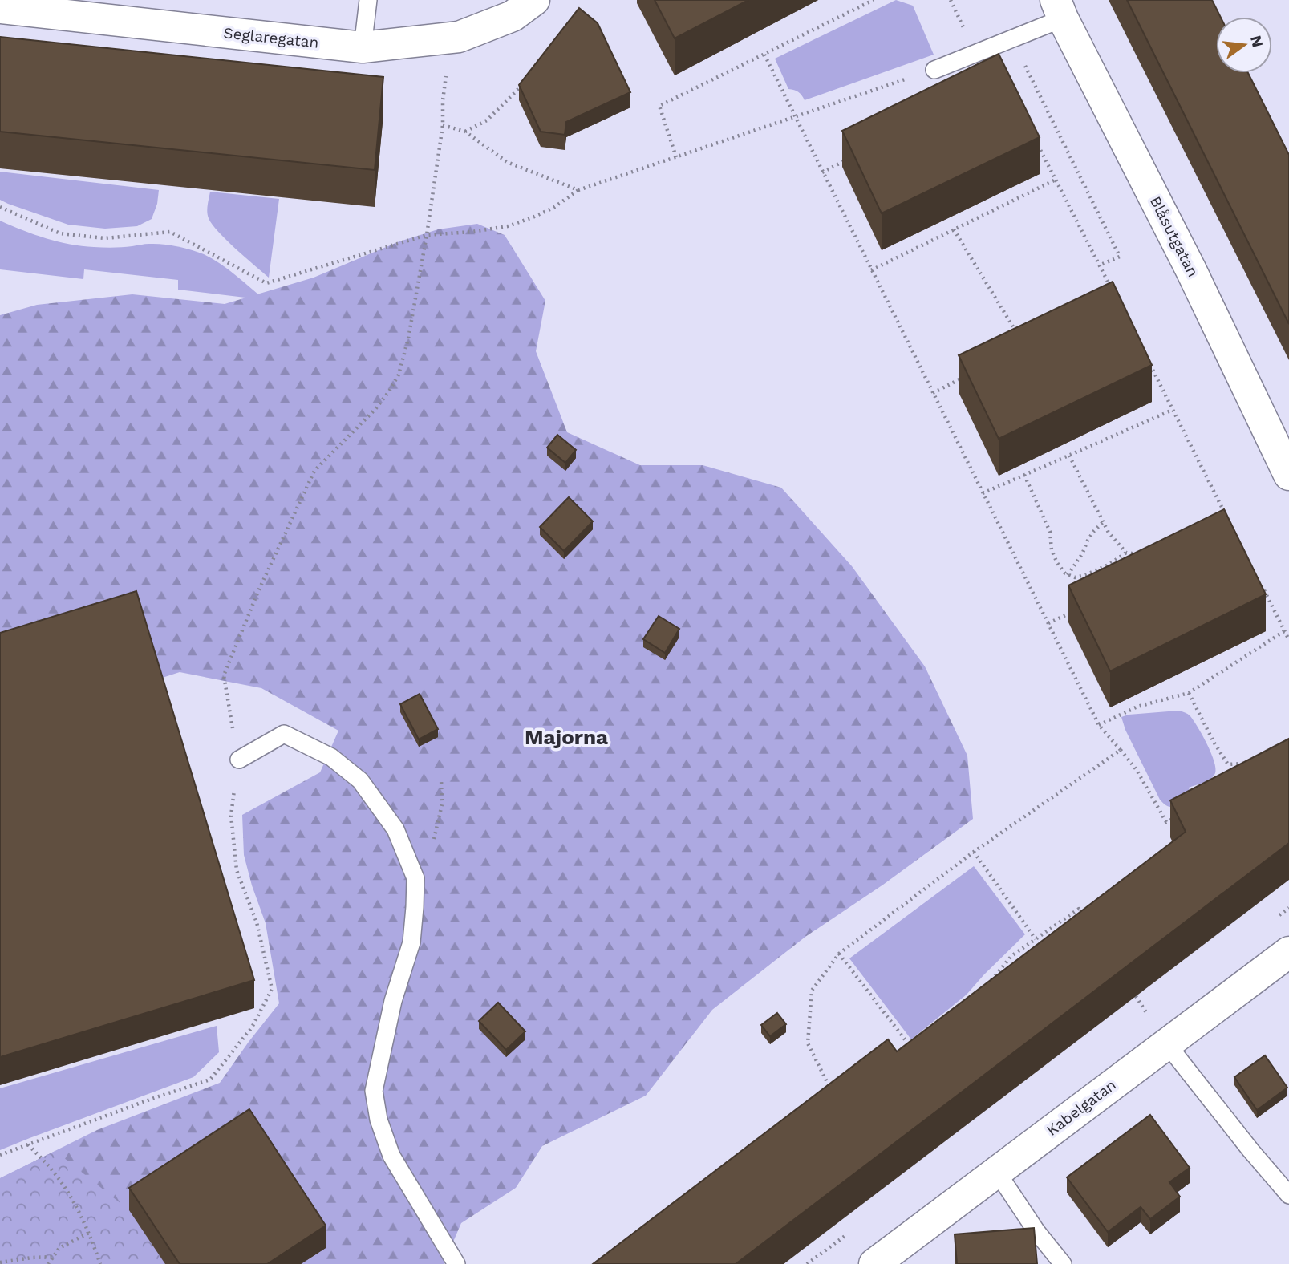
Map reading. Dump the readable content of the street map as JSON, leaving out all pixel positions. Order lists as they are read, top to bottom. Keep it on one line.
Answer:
{"streets":{"street":["Seglaregatan","Blåsutgatan","Kabelgatan"]},"districts":["Majorna"],"north":"right"}
